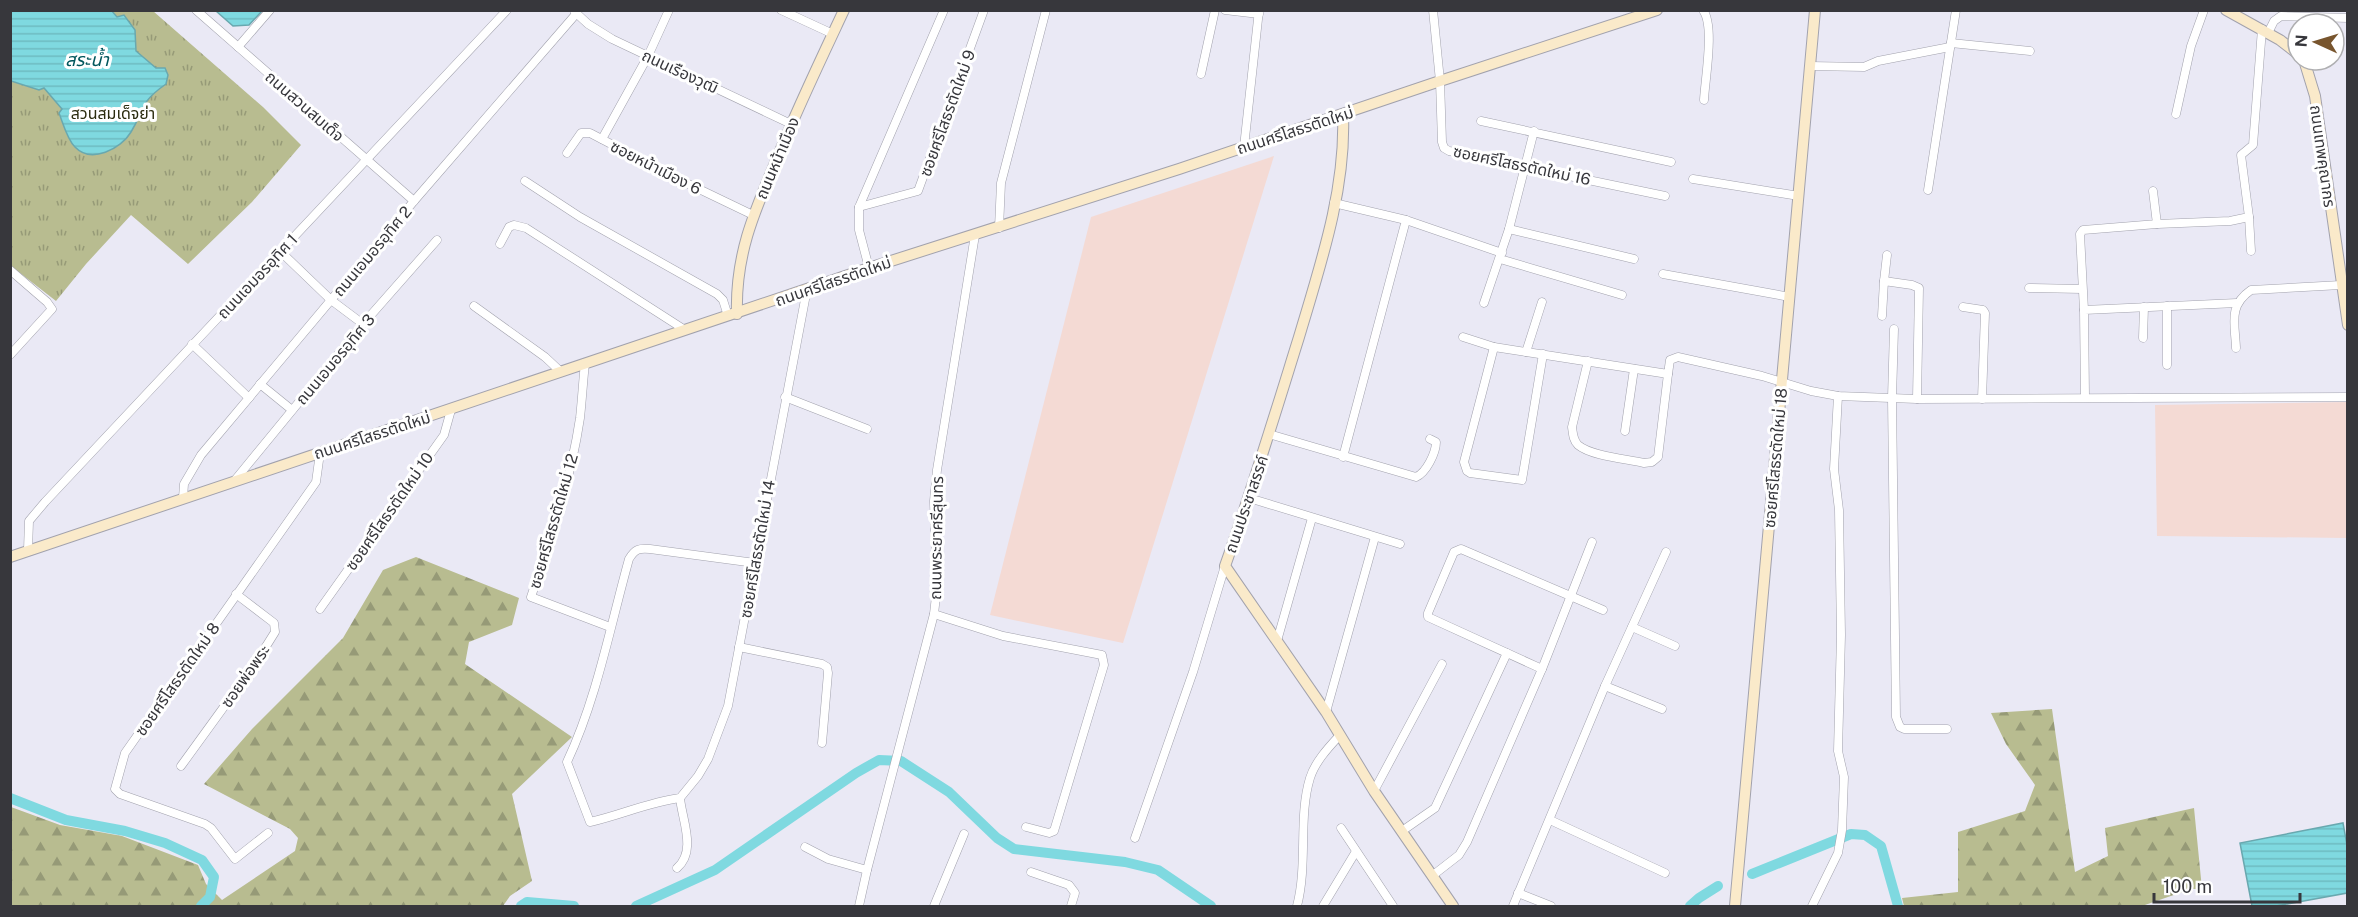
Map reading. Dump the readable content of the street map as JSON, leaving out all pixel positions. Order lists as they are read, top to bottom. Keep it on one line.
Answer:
{"streets":{"street":["ถนนเรืองวุฒิ","ถนนสวนสมเด็จ","ซอยศรีโสธรตัดใหม่ 9","ถนนศรีโสธรตัดใหม่","ถนนเทพคุณากร","ถนนหน้าเมือง","ซอยศรีโสธรตัดใหม่ 16","ซอยหน้าเมือง 6","ถนนเอมอรอุทิศ 2","ถนนเอมอรอุทิศ 1","ถนนเอมอรอุทิศ 3","ซอยศรีโสธรตัดใหม่ 18","ถนนประชาสรรค์","ซอยศรีโสธรตัดใหม่ 10","ซอยศรีโสธรตัดใหม่ 12","ถนนพระยาศรีสุนทร","ซอยศรีโสธรตัดใหม่ 14","ซอยพ่อพระ","ซอยศรีโสธรตัดใหม่ 8"]},"crossings":[["ถนนเรืองวุฒิ","ถนนหน้าเมือง"],["ถนนเรืองวุฒิ","ถนนเอมอรอุทิศ 2"],["ถนนสวนสมเด็จ","ถนนเอมอรอุทิศ 2"],["ถนนสวนสมเด็จ","ถนนเอมอรอุทิศ 1"],["ถนนศรีโสธรตัดใหม่","ถนนหน้าเมือง"],["ถนนศรีโสธรตัดใหม่","ซอยศรีโสธรตัดใหม่ 16"],["ถนนศรีโสธรตัดใหม่","ถนนเอมอรอุทิศ 2"],["ถนนศรีโสธรตัดใหม่","ถนนเอมอรอุทิศ 1"],["ถนนศรีโสธรตัดใหม่","ถนนเอมอรอุทิศ 3"],["ถนนศรีโสธรตัดใหม่","ถนนประชาสรรค์"],["ถนนศรีโสธรตัดใหม่","ซอยศรีโสธรตัดใหม่ 10"],["ถนนศรีโสธรตัดใหม่","ซอยศรีโสธรตัดใหม่ 12"],["ถนนศรีโสธรตัดใหม่","ถนนพระยาศรีสุนทร"],["ถนนศรีโสธรตัดใหม่","ซอยศรีโสธรตัดใหม่ 14"],["ถนนศรีโสธรตัดใหม่","ซอยศรีโสธรตัดใหม่ 8"],["ถนนหน้าเมือง","ซอยหน้าเมือง 6"],["ซอยพ่อพระ","ซอยศรีโสธรตัดใหม่ 8"]],"water":["สระน้ำ"],"parks":["สวนสมเด็จย่า"],"scale_bar":"100 m","north":"left"}
